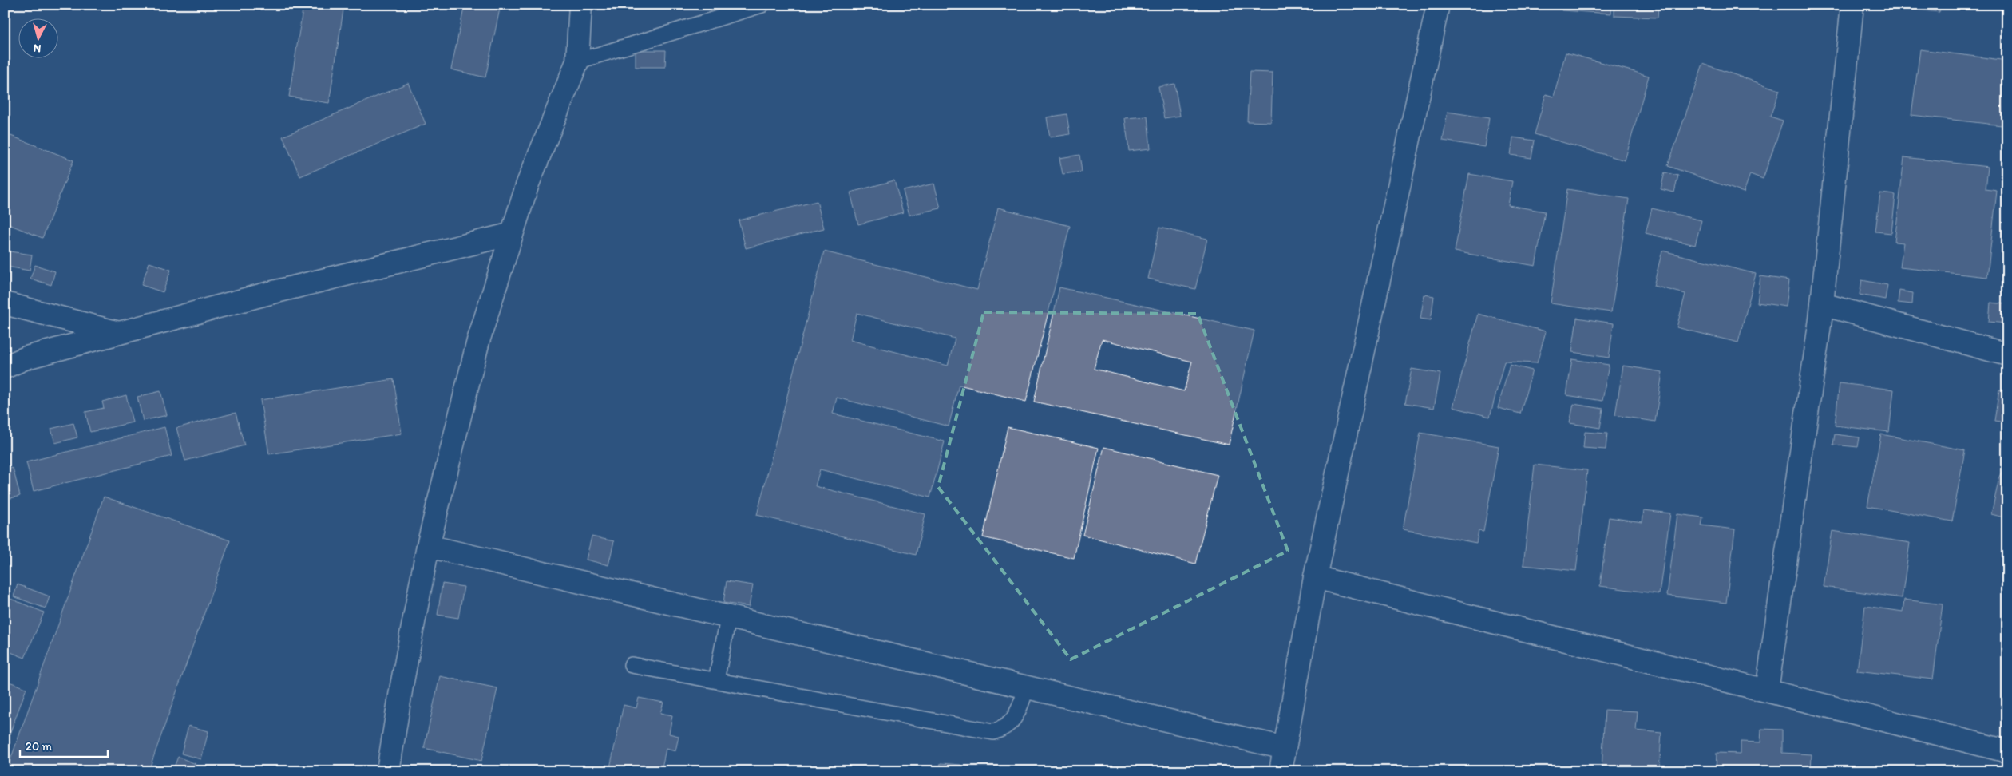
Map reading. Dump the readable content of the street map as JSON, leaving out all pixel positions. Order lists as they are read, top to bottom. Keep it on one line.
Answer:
{"scale_bar":"20 m","north":"bottom"}
